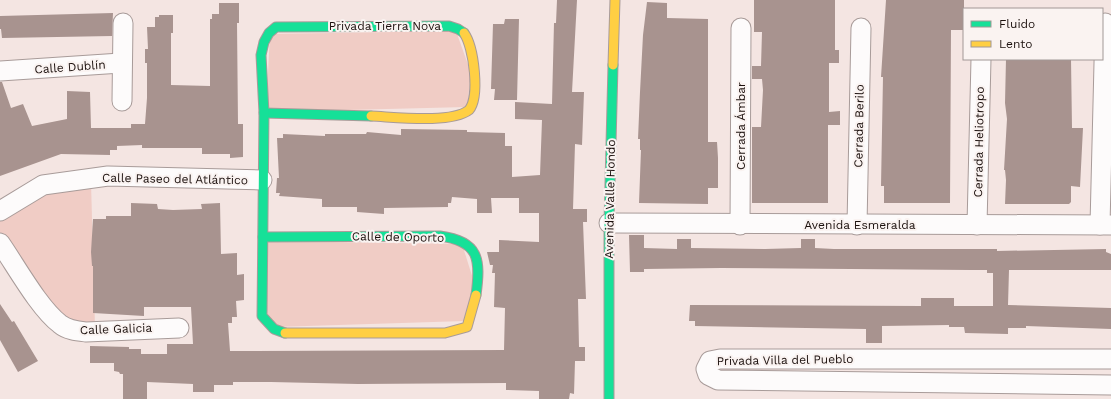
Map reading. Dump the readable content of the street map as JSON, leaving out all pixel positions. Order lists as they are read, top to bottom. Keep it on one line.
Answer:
{"streets":{"street":["Privada Tierra Nova","Calle Dublín","Cerrada Ámbar","Cerrada Berilo","Cerrada Heliotropo","Calle Paseo del Atlántico","Avenida Valle Hondo","Avenida Esmeralda","Calle de Oporto","Calle Galicia","Privada Villa del Pueblo"]},"crossings":[["Privada Tierra Nova","Calle Paseo del Atlántico"],["Privada Tierra Nova","Calle de Oporto"],["Cerrada Ámbar","Avenida Esmeralda"],["Cerrada Berilo","Avenida Esmeralda"],["Cerrada Heliotropo","Avenida Esmeralda"],["Avenida Valle Hondo","Avenida Esmeralda"]],"legend":["Fluido","Lento"]}
